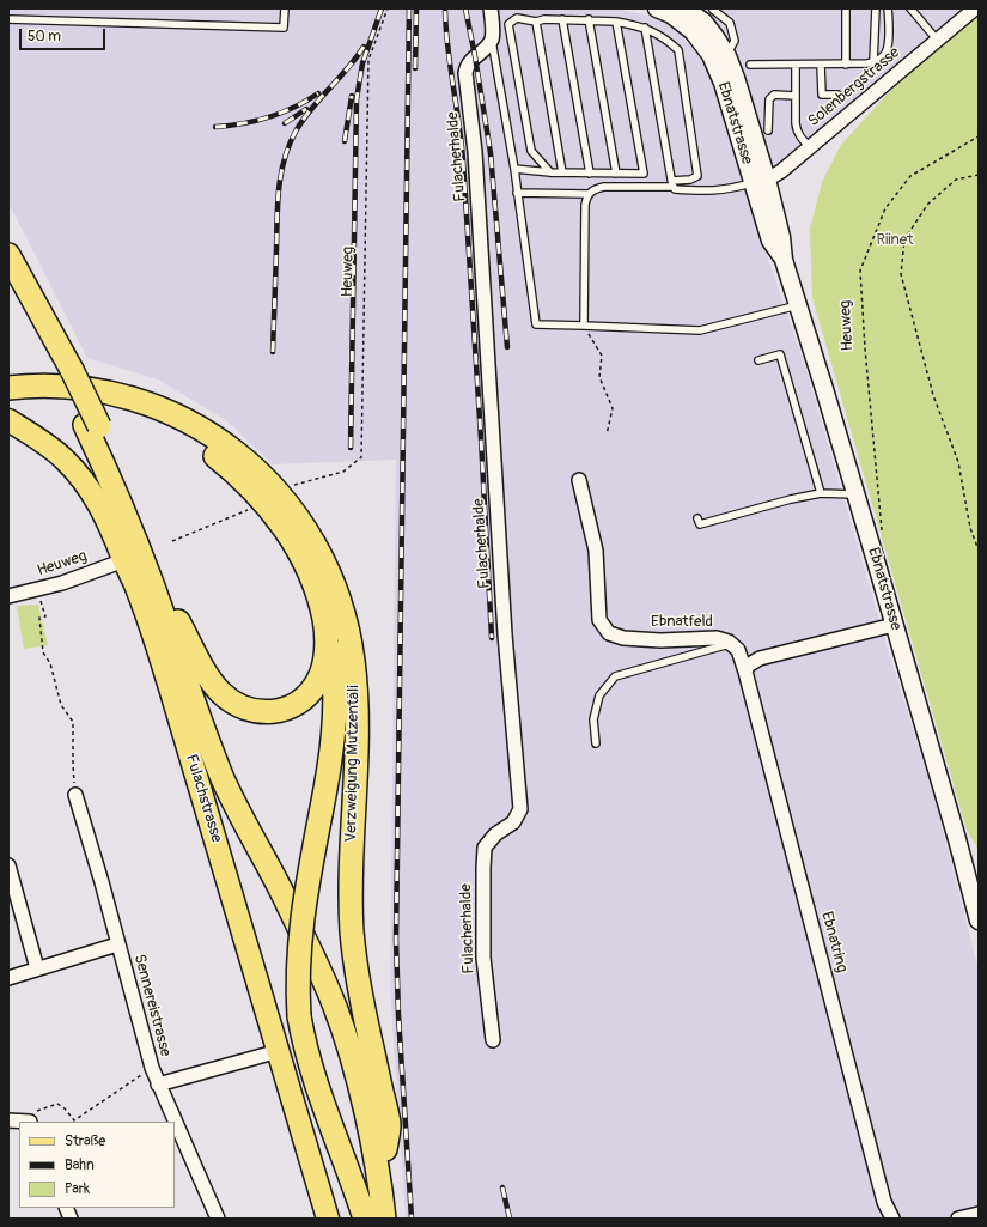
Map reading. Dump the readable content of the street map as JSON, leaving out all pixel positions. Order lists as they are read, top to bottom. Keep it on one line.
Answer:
{"streets":{"highway":["Verzweigung Mutzentäli"],"main road":["Fulachstrasse"],"street":["Solenbergstrasse","Ebnatstrasse","Fulacherhalde","Heuweg","Ebnatfeld","Ebnatring","Sennereistrasse"]},"crossings":[["Solenbergstrasse","Ebnatstrasse"],["Heuweg","Fulachstrasse"],["Ebnatfeld","Ebnatring"]],"parks":["Riinet"],"legend":["Straße","Bahn","Park"],"scale_bar":"50 m"}
